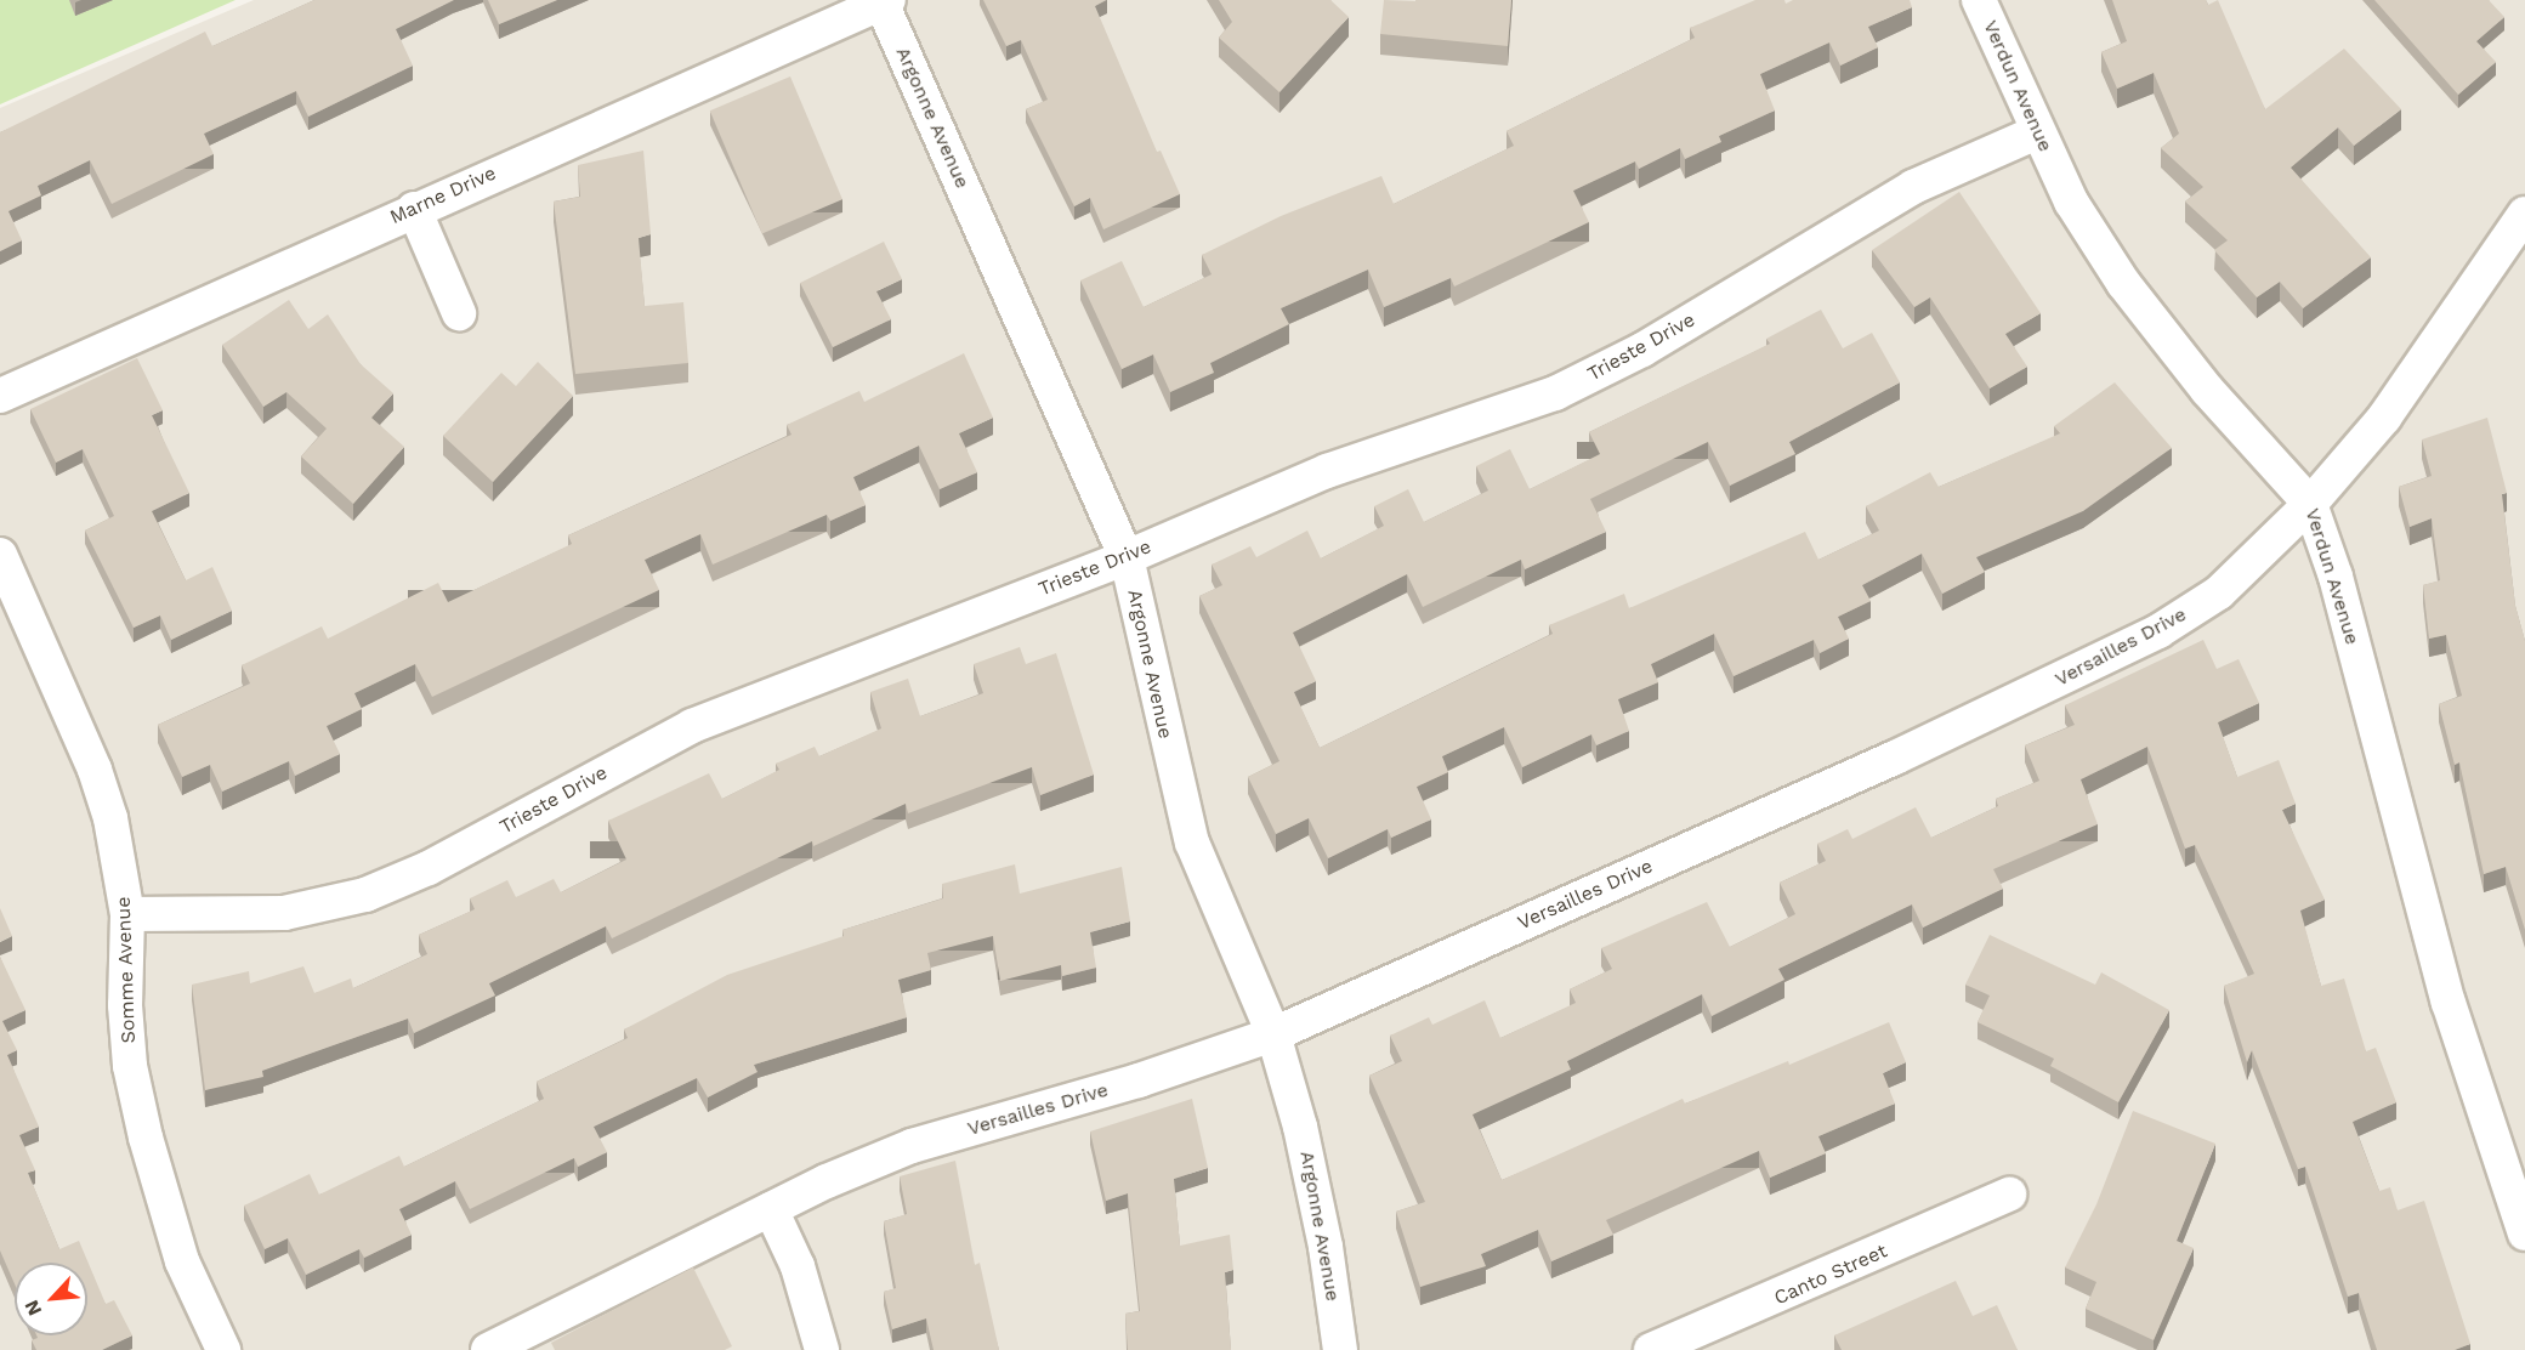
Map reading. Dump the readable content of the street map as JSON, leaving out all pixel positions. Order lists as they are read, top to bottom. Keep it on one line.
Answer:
{"streets":{"street":["Verdun Avenue","Argonne Avenue","Marne Drive","Trieste Drive","Versailles Drive","Somme Avenue","Canto Street"]},"crossings":[["Verdun Avenue","Trieste Drive"],["Verdun Avenue","Versailles Drive"],["Argonne Avenue","Marne Drive"],["Argonne Avenue","Trieste Drive"],["Argonne Avenue","Versailles Drive"],["Trieste Drive","Somme Avenue"]],"north":"bottom left"}
